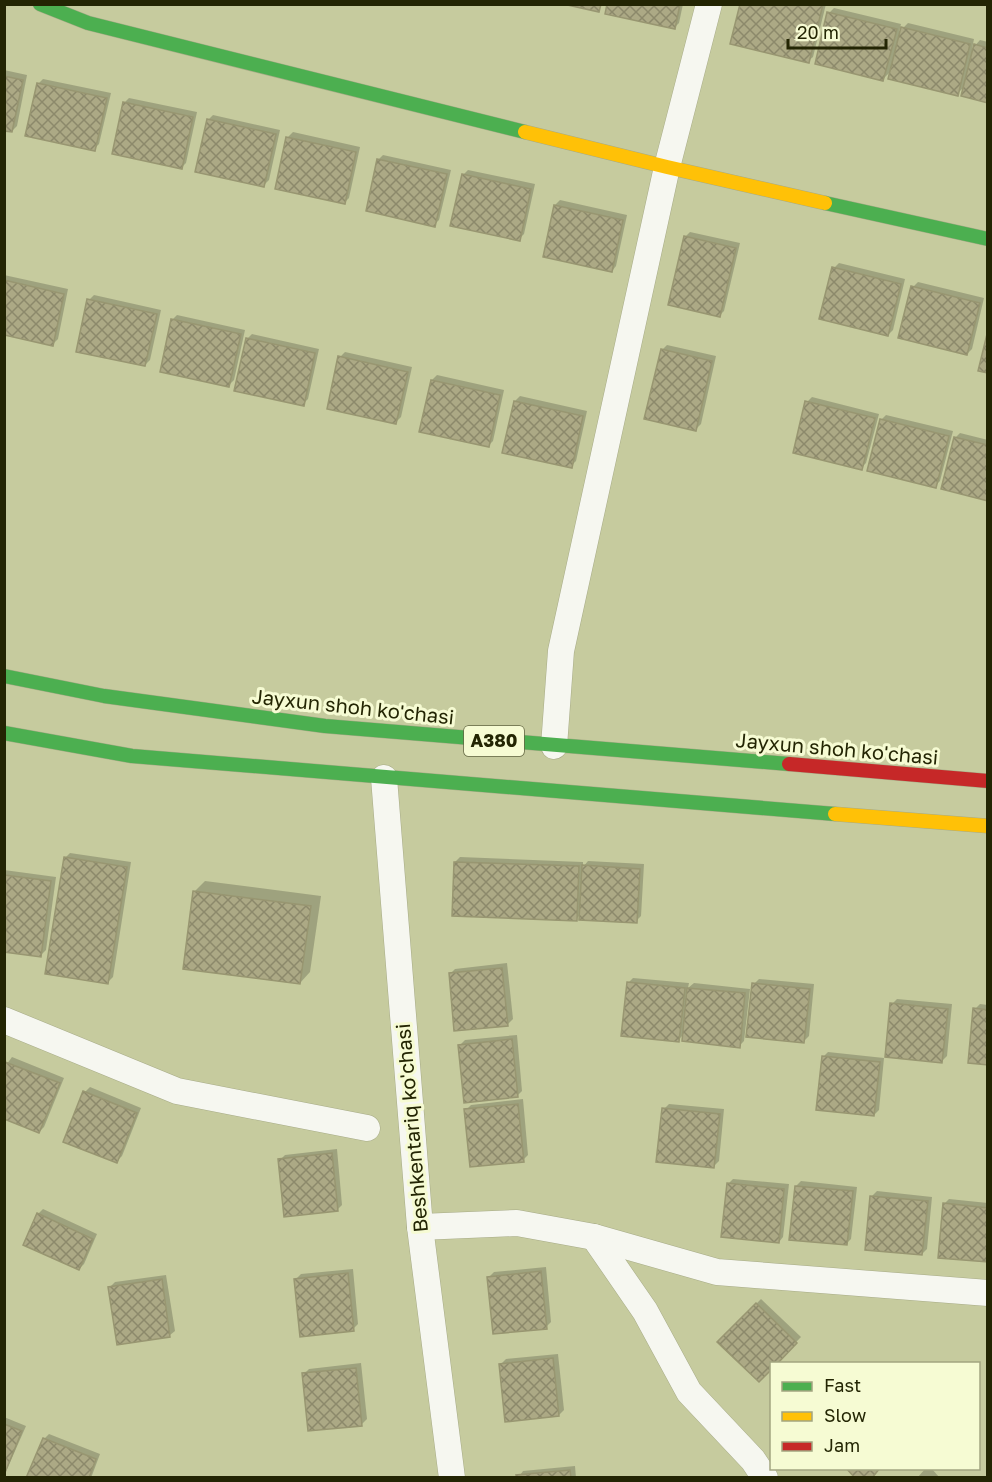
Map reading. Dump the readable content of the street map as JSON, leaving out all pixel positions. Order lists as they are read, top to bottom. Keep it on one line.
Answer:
{"streets":{"main road":["Jayxun shoh ko'chasi","A380"],"street":["Beshkentariq ko'chasi"]},"crossings":[["A380","Beshkentariq ko'chasi"]],"legend":["Fast","Slow","Jam"],"scale_bar":"20 m"}
